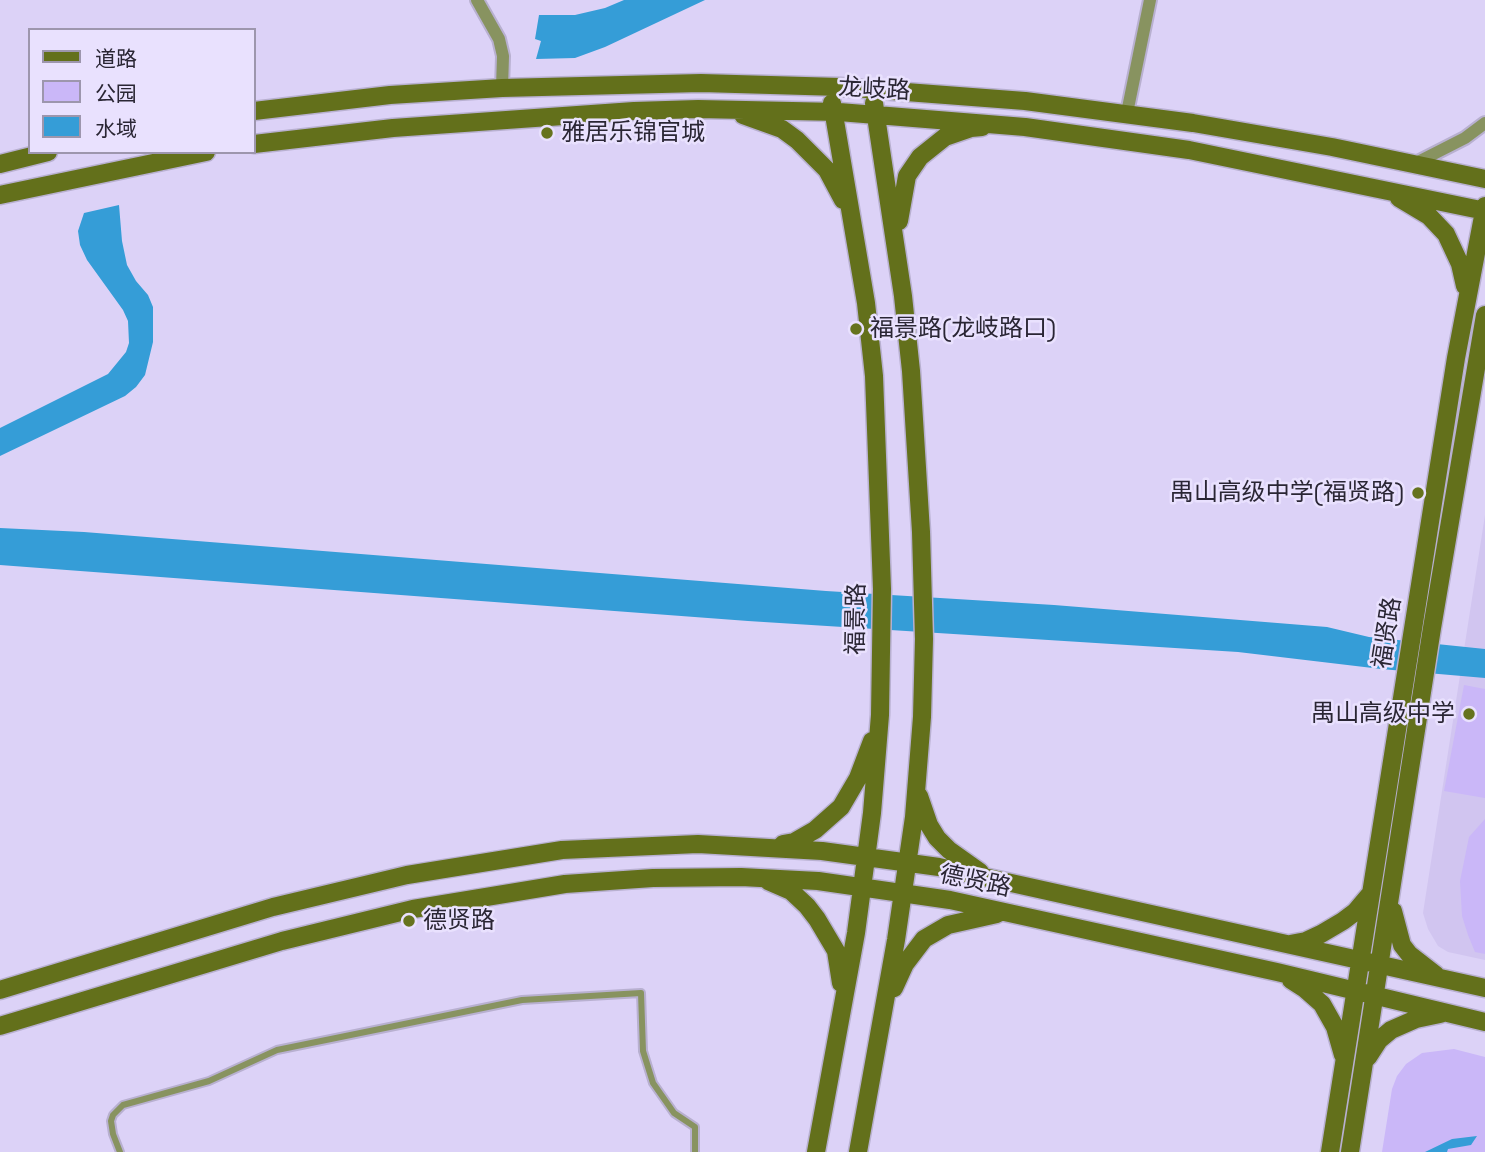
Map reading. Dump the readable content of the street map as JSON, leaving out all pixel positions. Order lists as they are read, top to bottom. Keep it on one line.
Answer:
{"streets":{"street":["龙岐路","福景路","福贤路","德贤路"]},"crossings":[["龙岐路","福景路"],["龙岐路","福贤路"],["福景路","德贤路"],["福贤路","德贤路"]],"places":["雅居乐锦官城","福景路(龙岐路口)","禺山高级中学(福贤路)","禺山高级中学","德贤路"],"legend":["道路","公园","水域"]}
